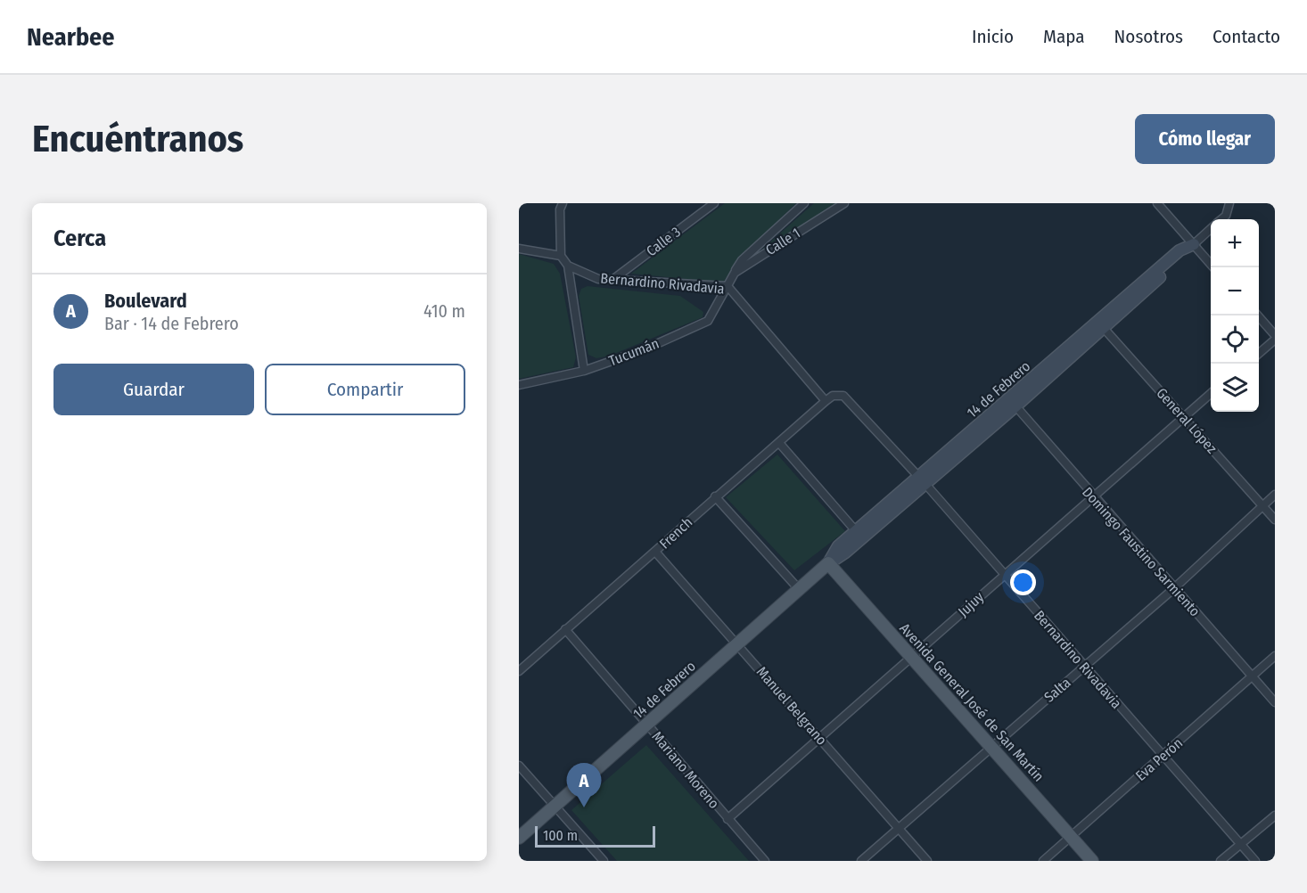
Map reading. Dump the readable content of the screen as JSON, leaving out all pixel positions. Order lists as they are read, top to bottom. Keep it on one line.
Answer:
{"streets":{"main road":["14 de Febrero","Avenida General José de San Martín"],"street":["Calle 3","Calle 1","Bernardino Rivadavia","Tucumán","General López","French","Domingo Faustino Sarmiento","Jujuy","Salta","Manuel Belgrano","Eva Perón","Mariano Moreno"]},"crossings":[["Calle 3","Bernardino Rivadavia"],["Calle 1","Bernardino Rivadavia"],["Calle 1","Tucumán"],["Bernardino Rivadavia","Tucumán"],["Bernardino Rivadavia","14 de Febrero"],["Bernardino Rivadavia","French"],["Bernardino Rivadavia","Jujuy"],["Bernardino Rivadavia","Salta"],["Bernardino Rivadavia","Eva Perón"],["14 de Febrero","General López"],["14 de Febrero","Domingo Faustino Sarmiento"],["14 de Febrero","Avenida General José de San Martín"],["14 de Febrero","Manuel Belgrano"],["14 de Febrero","Mariano Moreno"],["General López","Jujuy"],["General López","Salta"],["French","Manuel Belgrano"],["French","Mariano Moreno"],["Domingo Faustino Sarmiento","Jujuy"],["Domingo Faustino Sarmiento","Salta"],["Domingo Faustino Sarmiento","Eva Perón"],["Jujuy","Avenida General José de San Martín"],["Jujuy","Manuel Belgrano"],["Jujuy","Mariano Moreno"],["Salta","Avenida General José de San Martín"],["Salta","Manuel Belgrano"],["Avenida General José de San Martín","Eva Perón"]],"scale_bar":"100 m","page":{"header":"Nearbee","nav":["Inicio","Mapa","Nosotros","Contacto"],"buttons":["Cómo llegar",["Guardar","Compartir"]],"title":"Encuéntranos","heading":"Cerca","map_buttons":["+","−"],"list":[{"mark":"A","name":"Boulevard","note":"Bar · 14 de Febrero","value":"410 m"}],"pins":"A","scale":"100 m"}}
